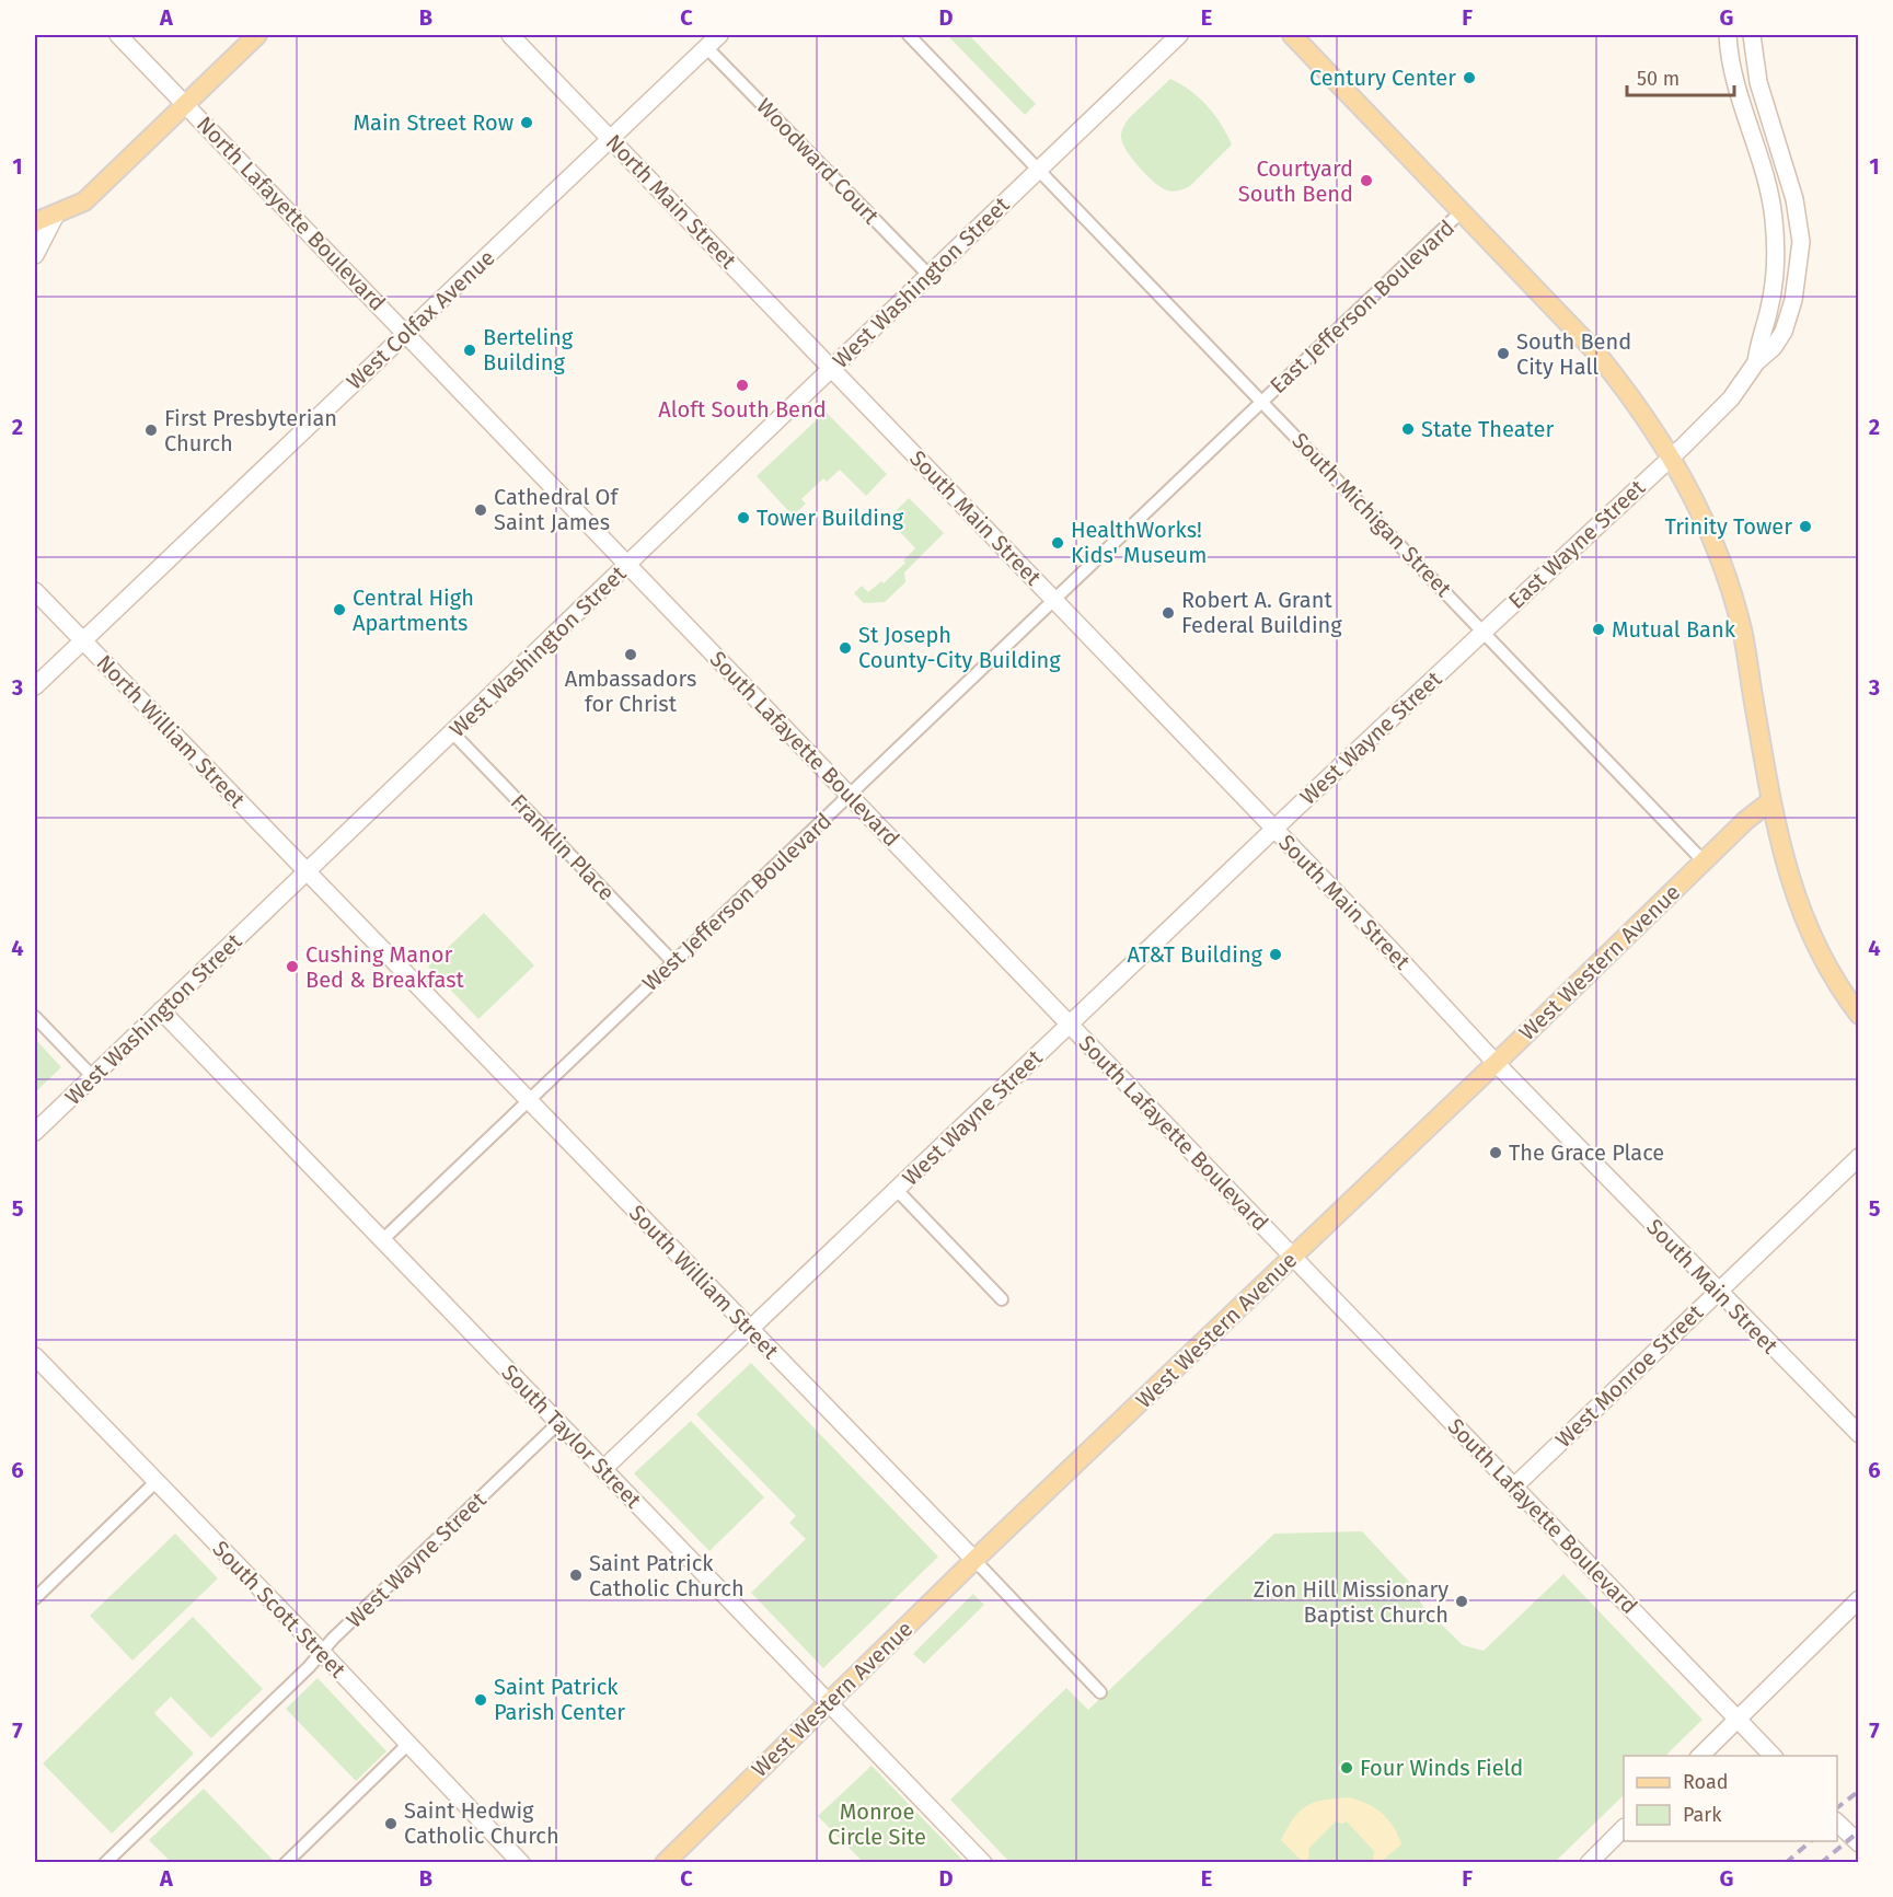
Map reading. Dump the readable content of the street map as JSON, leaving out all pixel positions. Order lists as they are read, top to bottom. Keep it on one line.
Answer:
{"streets":{"main road":["West Western Avenue"],"street":["Woodward Court","North Main Street","North Lafayette Boulevard","West Washington Street","East Jefferson Boulevard","West Colfax Avenue","South Michigan Street","South Main Street","East Wayne Street","North William Street","West Wayne Street","South Lafayette Boulevard","Franklin Place","West Jefferson Boulevard","South William Street","West Monroe Street","South Taylor Street","South Scott Street"]},"crossings":[["Woodward Court","West Washington Street"],["Woodward Court","West Colfax Avenue"],["North Main Street","West Washington Street"],["North Main Street","West Colfax Avenue"],["North Main Street","South Main Street"],["North Lafayette Boulevard","West Washington Street"],["North Lafayette Boulevard","West Colfax Avenue"],["North Lafayette Boulevard","South Lafayette Boulevard"],["West Washington Street","South Michigan Street"],["West Washington Street","South Main Street"],["West Washington Street","North William Street"],["West Washington Street","South Lafayette Boulevard"],["West Washington Street","Franklin Place"],["West Washington Street","South William Street"],["West Washington Street","South Taylor Street"],["East Jefferson Boulevard","South Michigan Street"],["East Jefferson Boulevard","West Jefferson Boulevard"],["West Colfax Avenue","North William Street"],["South Michigan Street","East Wayne Street"],["South Michigan Street","West Wayne Street"],["South Michigan Street","West Jefferson Boulevard"],["South Michigan Street","West Western Avenue"],["South Main Street","West Wayne Street"],["South Main Street","West Jefferson Boulevard"],["South Main Street","West Western Avenue"],["South Main Street","West Monroe Street"],["East Wayne Street","West Wayne Street"],["North William Street","South William Street"],["West Wayne Street","South Lafayette Boulevard"],["West Wayne Street","South William Street"],["West Wayne Street","South Taylor Street"],["West Wayne Street","South Scott Street"],["South Lafayette Boulevard","West Jefferson Boulevard"],["South Lafayette Boulevard","West Western Avenue"],["South Lafayette Boulevard","West Monroe Street"],["Franklin Place","West Jefferson Boulevard"],["West Jefferson Boulevard","South William Street"],["West Jefferson Boulevard","South Taylor Street"],["West Western Avenue","South William Street"],["West Western Avenue","South Taylor Street"]],"parks":["Monroe Circle Site"],"places":["Century Center","Main Street Row","Courtyard South Bend","Berteling Building","South Bend City Hall","Aloft South Bend","State Theater","First Presbyterian Church","Cathedral Of Saint James","Tower Building","Trinity Tower","HealthWorks! Kids' Museum","Central High Apartments","Robert A. Grant Federal Building","Mutual Bank","St Joseph County-City Building","Ambassadors for Christ","AT&T Building","Cushing Manor Bed & Breakfast","The Grace Place","Saint Patrick Catholic Church","Zion Hill Missionary Baptist Church","Saint Patrick Parish Center","Four Winds Field","Saint Hedwig Catholic Church"],"legend":["Road","Park"],"scale_bar":"50 m","grid":{"columns":["A","B","C","D","E","F","G"],"rows":["1","2","3","4","5","6","7"]}}
